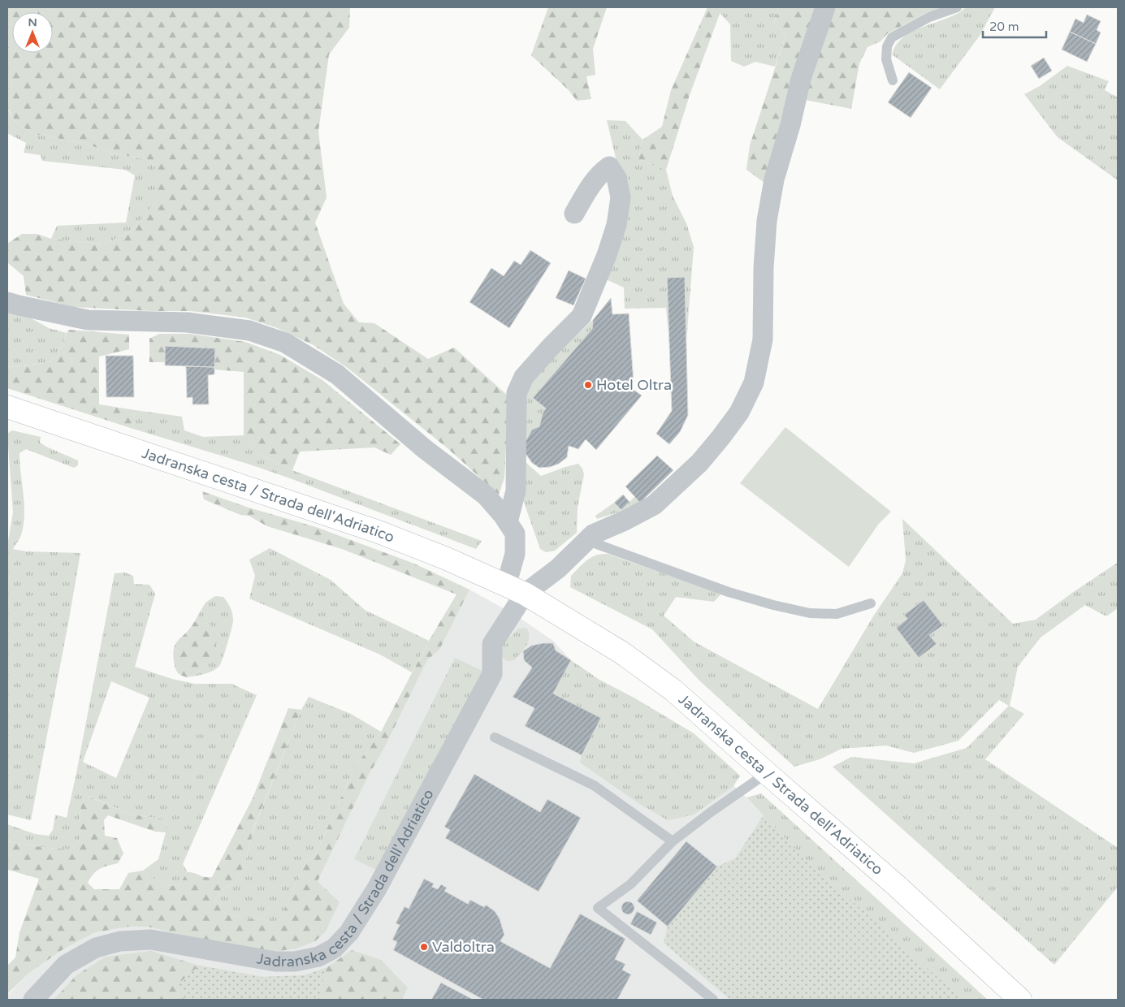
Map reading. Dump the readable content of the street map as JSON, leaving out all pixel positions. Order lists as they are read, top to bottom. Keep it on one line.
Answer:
{"streets":{"main road":["Jadranska cesta / Strada dell'Adriatico"]},"places":["Hotel Oltra","Valdoltra"],"scale_bar":"20 m","north":"top"}
